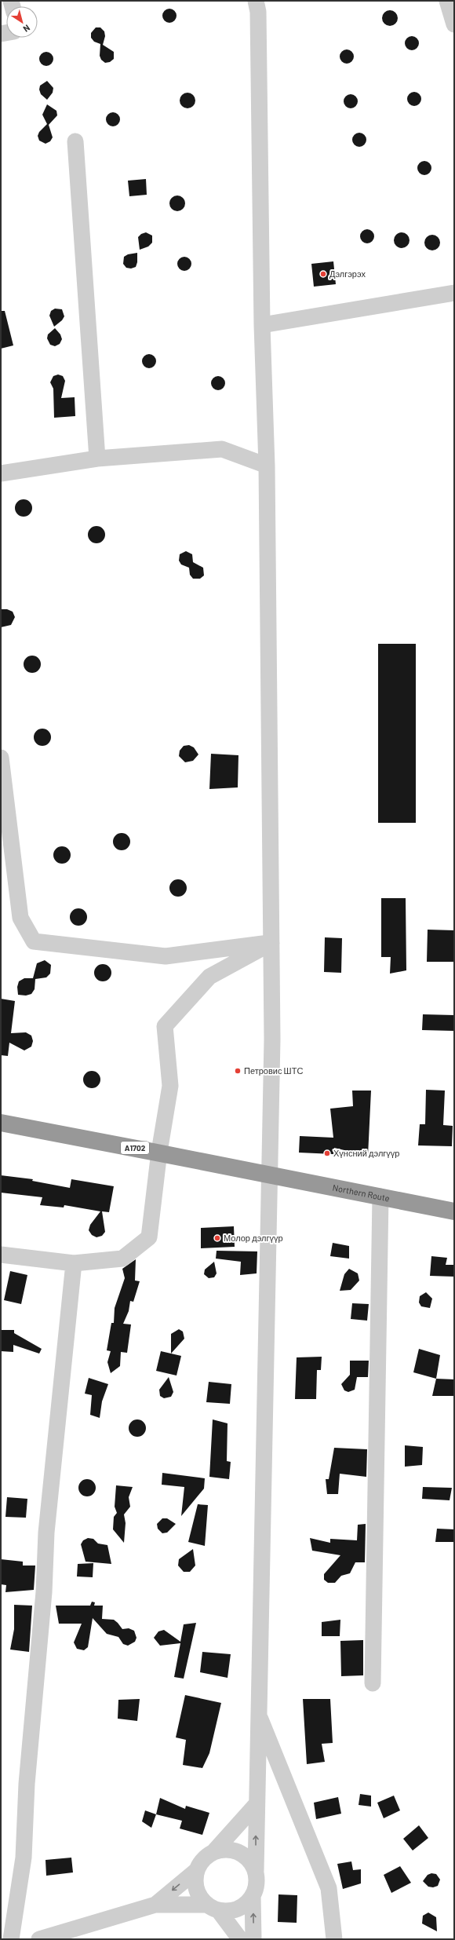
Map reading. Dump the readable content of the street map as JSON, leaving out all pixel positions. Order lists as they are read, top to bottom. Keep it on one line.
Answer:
{"streets":{"highway":["A1702","Northern Route"]},"crossings":[["A1702","Northern Route"]],"places":["Дэлгэрэх","Петровис ШТС","Хүнсний дэлгүүр","Молор дэлгүүр"],"north":"bottom right"}
